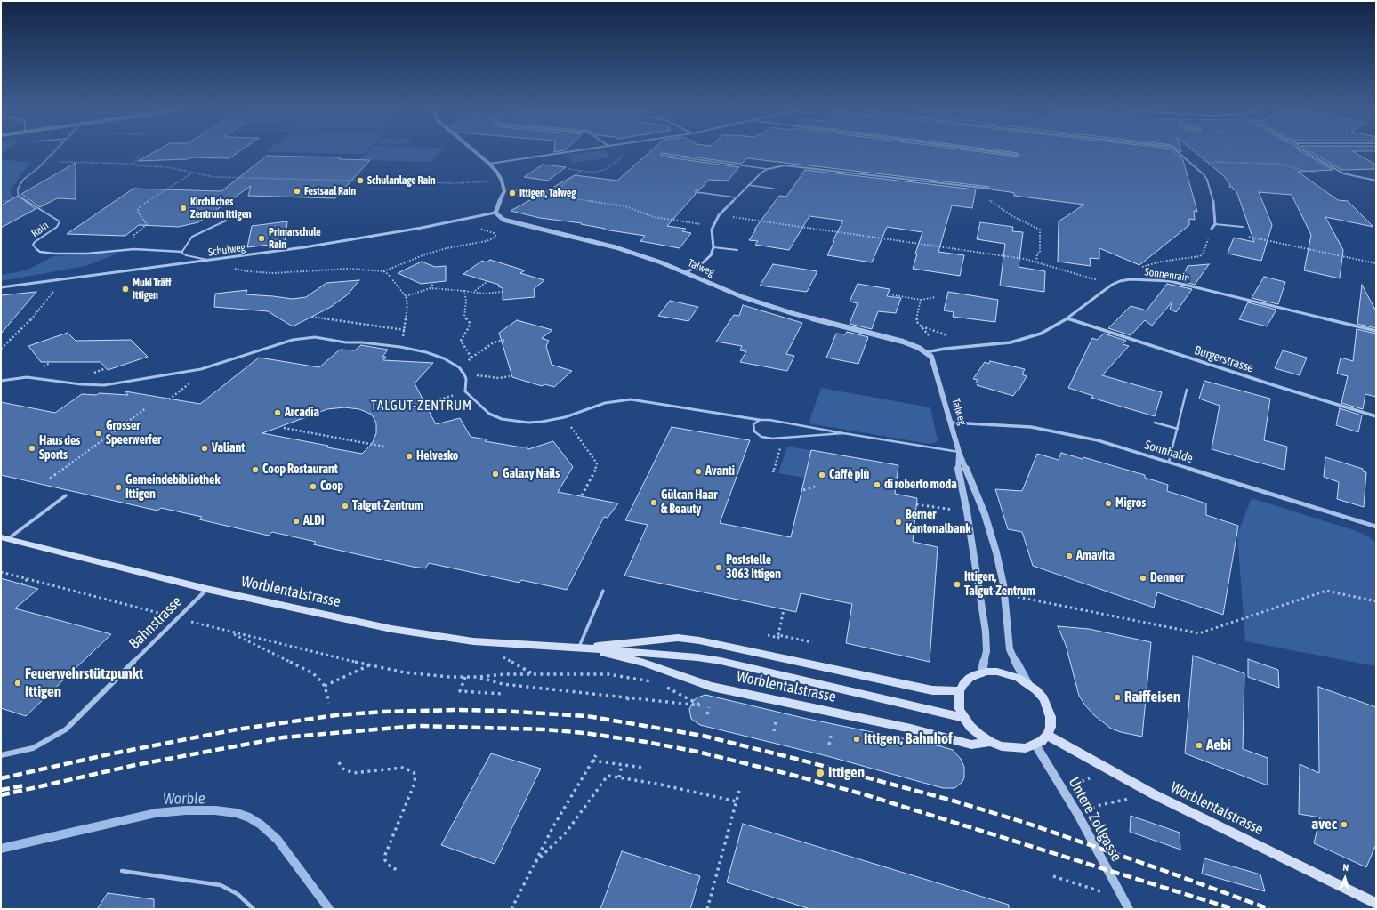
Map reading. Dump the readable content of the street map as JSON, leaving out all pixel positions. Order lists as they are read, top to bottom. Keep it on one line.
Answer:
{"streets":{"main road":["Worblentalstrasse"],"street":["Rain","Schulweg","Talweg","Sonnenrain","Burgerstrasse","Sonnhalde","Bahnstrasse","Untere Zollgasse"]},"crossings":[["Rain","Schulweg"],["Schulweg","Talweg"],["Talweg","Sonnenrain"],["Talweg","Sonnhalde"],["Talweg","Worblentalstrasse"],["Talweg","Untere Zollgasse"],["Sonnenrain","Burgerstrasse"],["Worblentalstrasse","Bahnstrasse"],["Worblentalstrasse","Untere Zollgasse"]],"districts":["TALGUT-ZENTRUM"],"water":["Worble"],"places":["Schulanlage Rain","Festsaal Rain","Ittigen, Talweg","Kirchliches Zentrum Ittigen","Primarschule Rain","Muki Träff Ittigen","Arcadia","Grosser Speerwerfer","Haus des Sports","Valiant","Helvesko","Coop Restaurant","Avanti","Galaxy Nails","Caffè più","di roberto moda","Coop","Gemeindebibliothek Ittigen","Gülcan Haar & Beauty","Migros","Talgut-Zentrum","ALDI","Berner Kantonalbank","Amavita","Poststelle 3063 Ittigen","Denner","Ittigen, Talgut-Zentrum","Feuerwehrstützpunkt Ittigen","Raiffeisen","Ittigen, Bahnhof","Aebi","Ittigen","avec"],"north":"top"}
